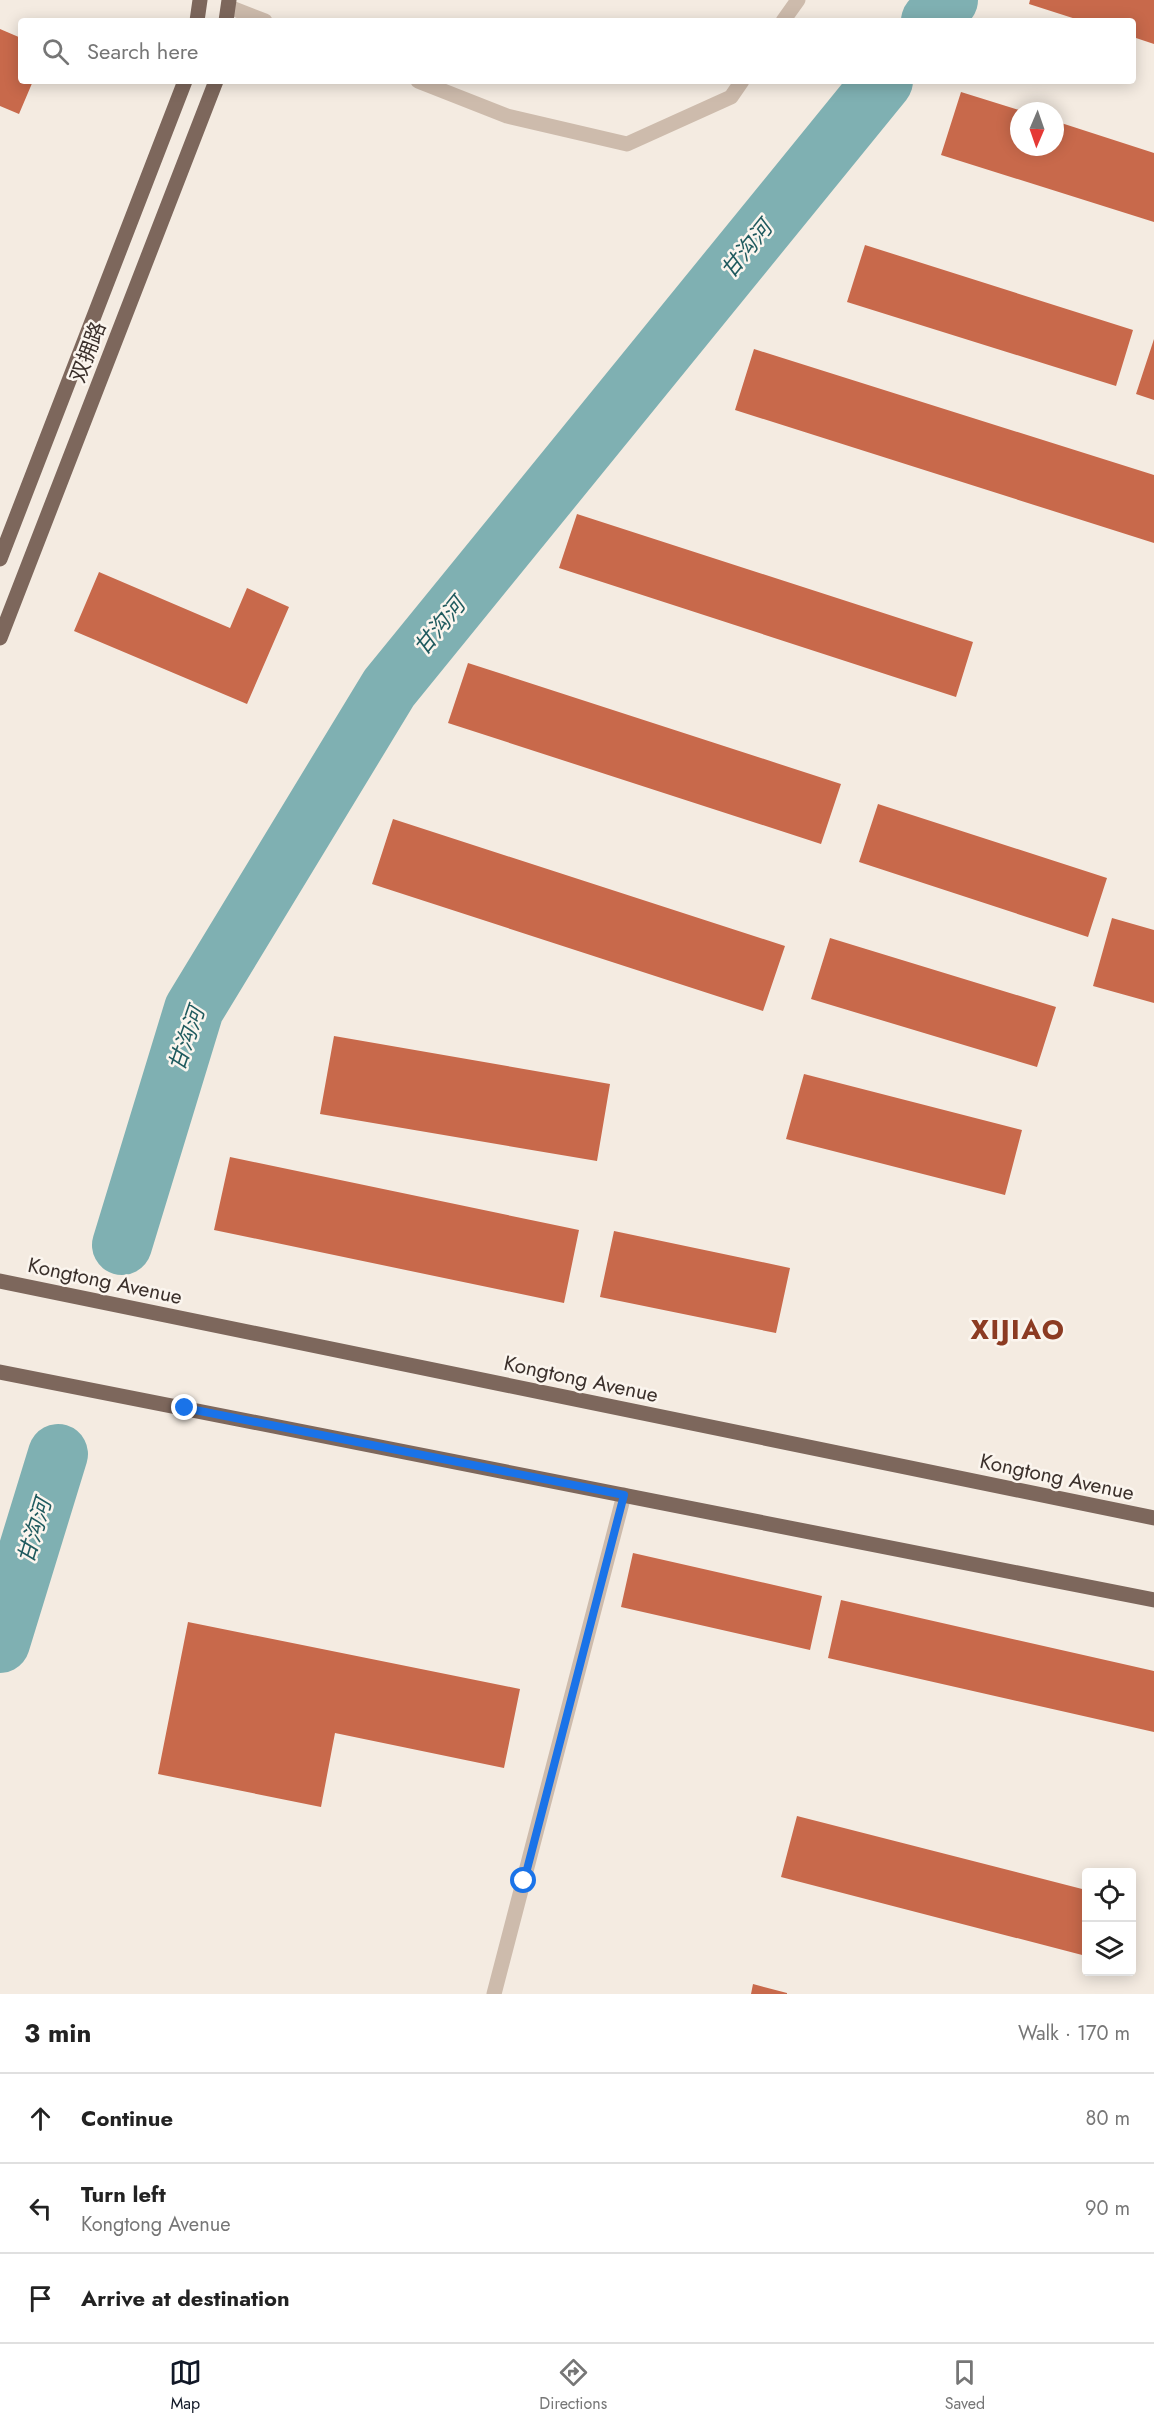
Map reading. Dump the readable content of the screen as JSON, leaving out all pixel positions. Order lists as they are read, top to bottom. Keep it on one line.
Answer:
{"streets":{"main road":["双拥路","Kongtong Avenue"]},"districts":["XIJIAO"],"water":["甘沟河"],"north":"bottom","page":{"search":"Search here","heading":["3 min","Walk · 170 m"],"list":[["Continue","80 m"],["Turn left","Kongtong Avenue","90 m"],"Arrive at destination"],"nav":["Map","Directions","Saved"]}}
